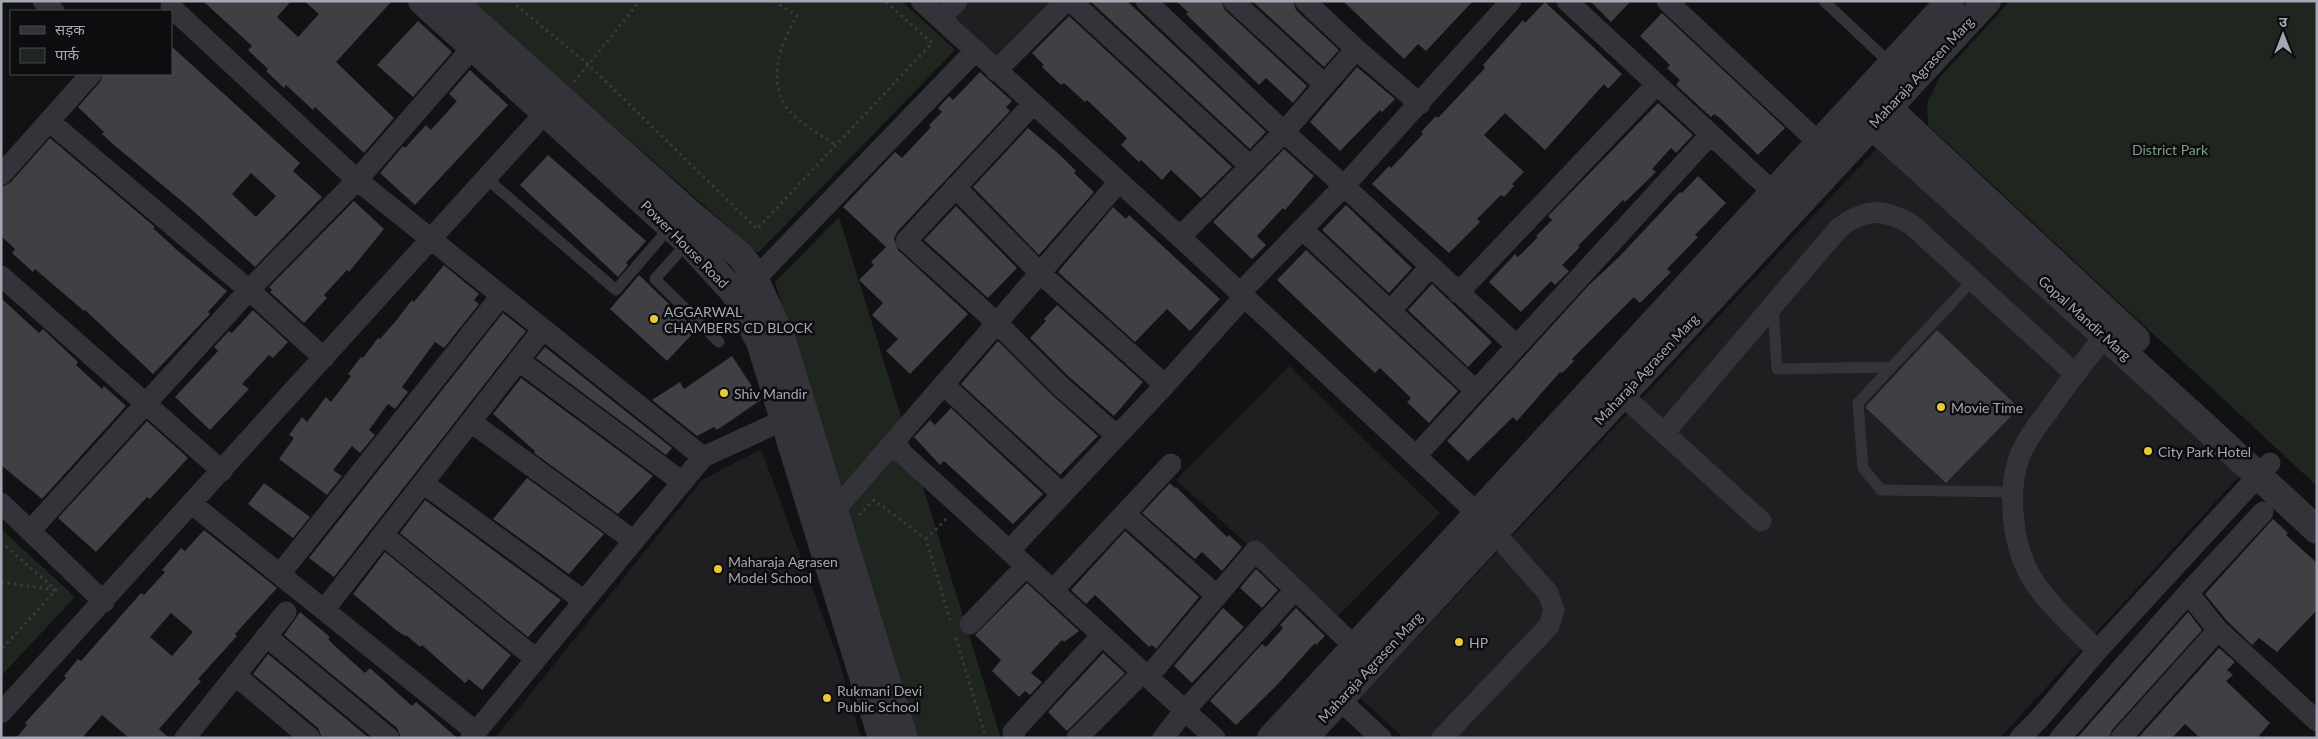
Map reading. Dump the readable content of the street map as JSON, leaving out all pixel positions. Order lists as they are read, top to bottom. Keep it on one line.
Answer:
{"streets":{"street":["Maharaja Agrasen Marg","Power House Road","Gopal Mandir Marg"]},"crossings":[["Maharaja Agrasen Marg","Gopal Mandir Marg"]],"parks":["District Park"],"places":["AGGARWAL CHAMBERS CD BLOCK","Shiv Mandir","Movie Time","City Park Hotel","Maharaja Agrasen Model School","HP","Rukmani Devi Public School"],"legend":["सड़क","पार्क"],"north":"top"}
